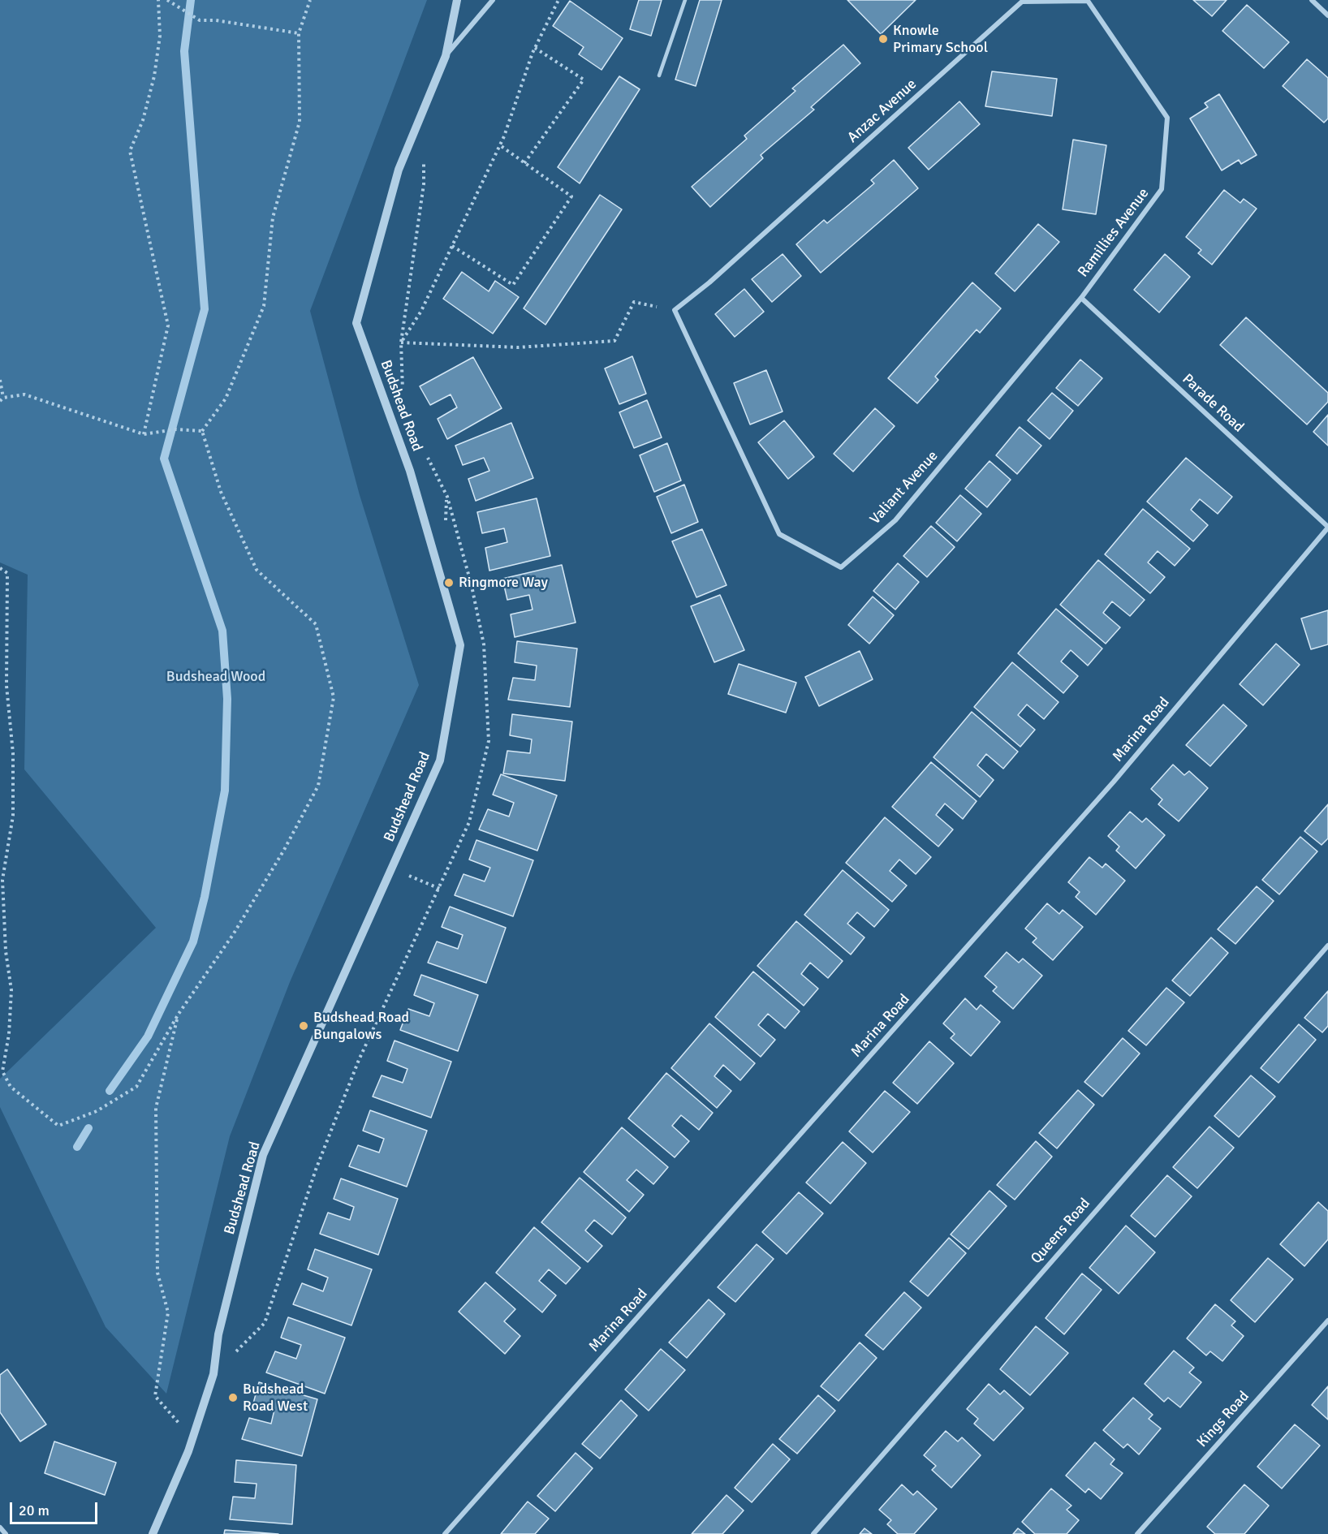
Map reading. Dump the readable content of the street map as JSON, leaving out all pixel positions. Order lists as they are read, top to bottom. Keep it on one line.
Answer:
{"streets":{"street":["Anzac Avenue","Ramillies Avenue","Parade Road","Budshead Road","Valiant Avenue","Marina Road","Queens Road","Kings Road"]},"crossings":[["Anzac Avenue","Ramillies Avenue"],["Anzac Avenue","Valiant Avenue"],["Ramillies Avenue","Parade Road"],["Ramillies Avenue","Valiant Avenue"],["Parade Road","Valiant Avenue"],["Parade Road","Marina Road"]],"parks":["Budshead Wood"],"places":["Knowle Primary School","Ringmore Way","Budshead Road Bungalows","Budshead Road West"],"scale_bar":"20 m"}
